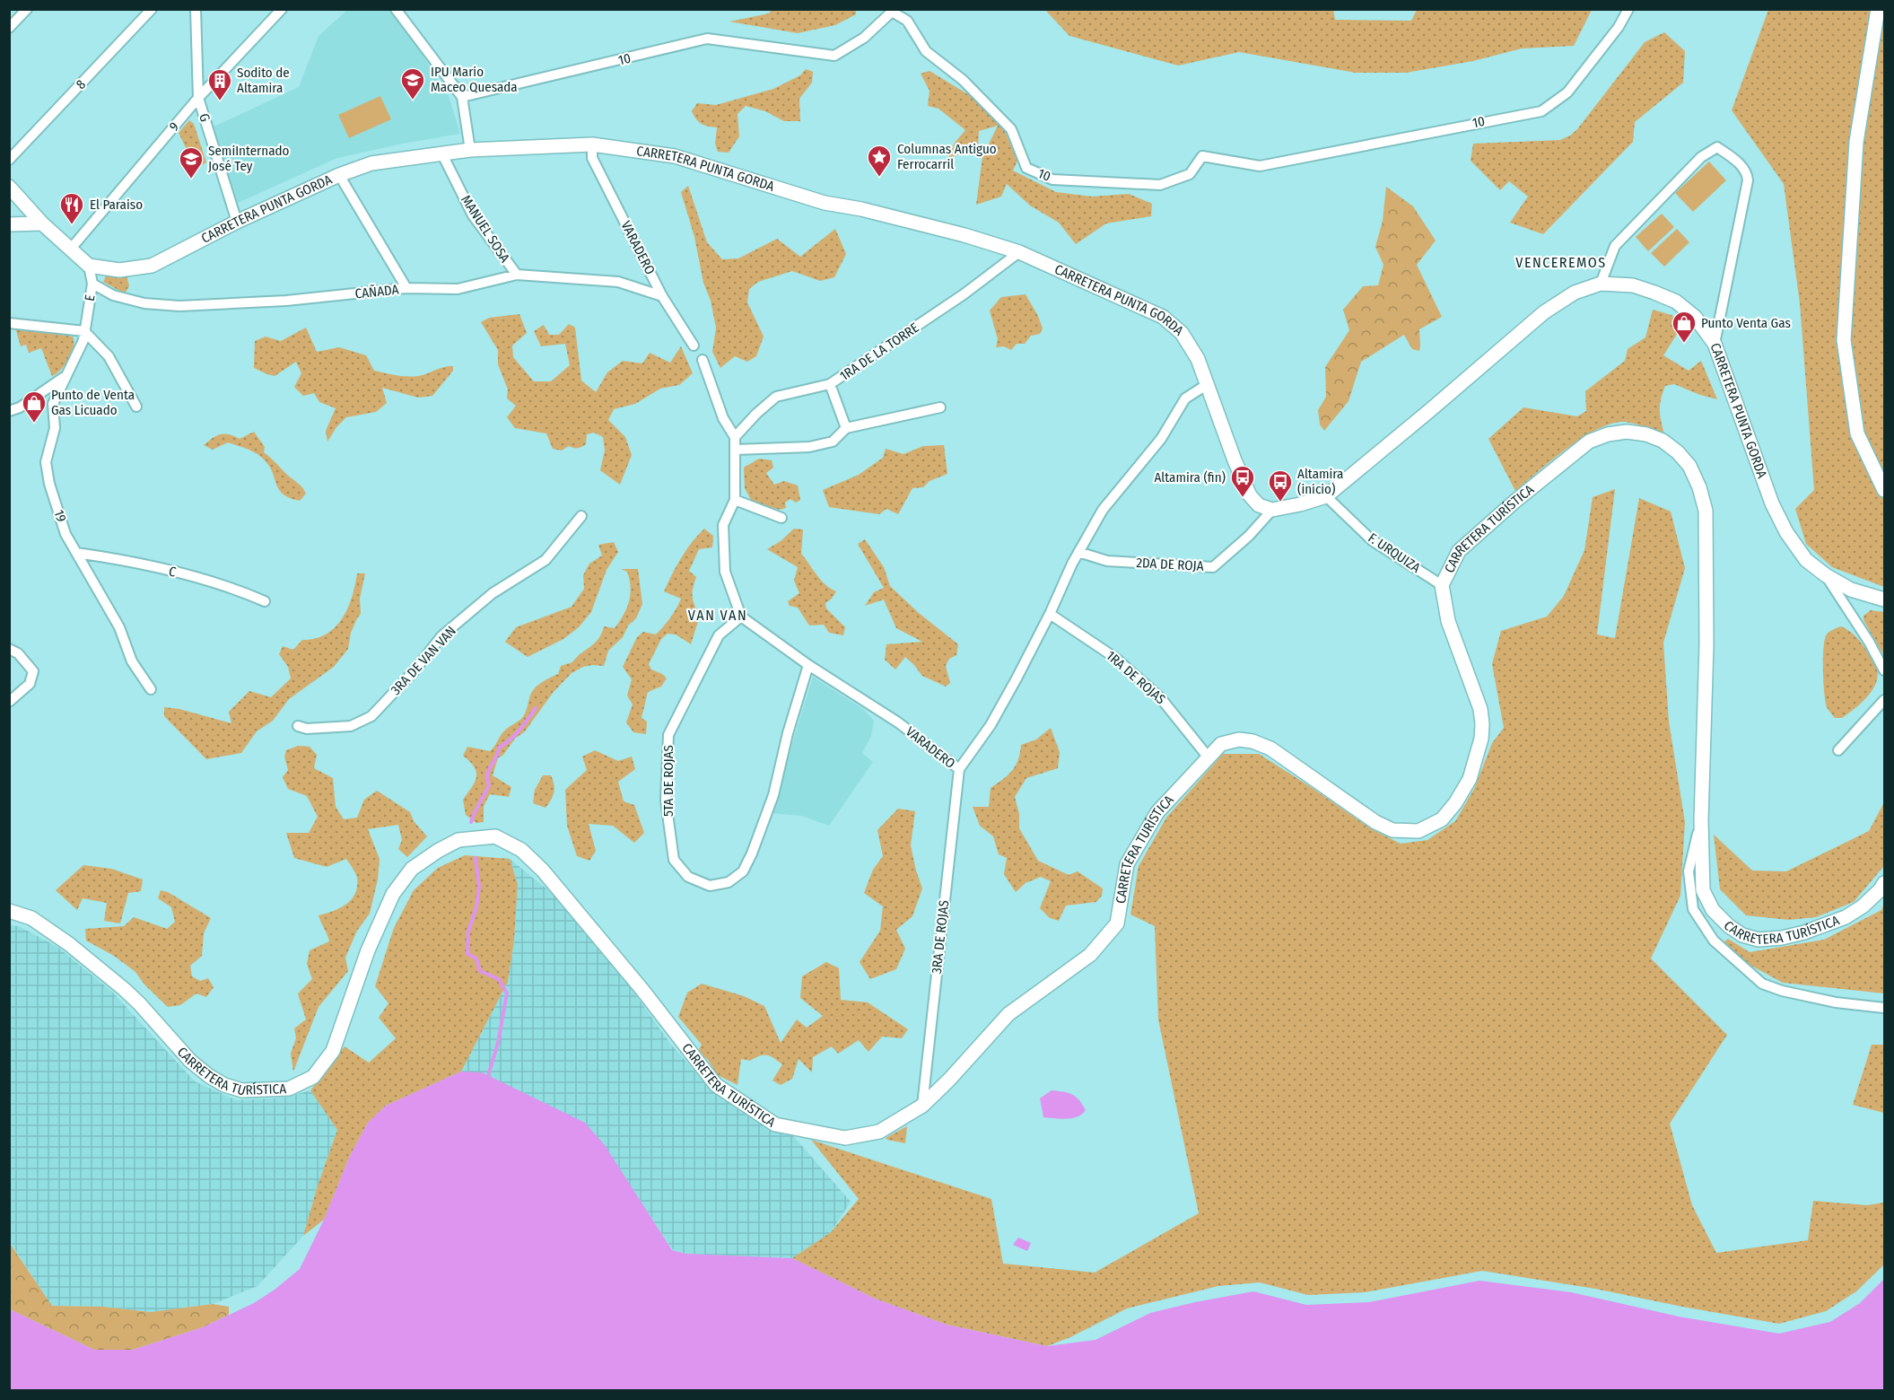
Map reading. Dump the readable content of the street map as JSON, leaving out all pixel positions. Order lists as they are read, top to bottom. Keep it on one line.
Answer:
{"streets":{"main road":["CARRETERA PUNTA GORDA","CARRETERA TURÍSTICA"],"street":["10","8","G","9","MANUEL SOSA","VARADERO","CAÑADA","E","1RA DE LA TORRE","19","F. URQUIZA","2DA DE ROJA","C","3RA DE VAN VAN","1RA DE ROJAS","5TA DE ROJAS","3RA DE ROJAS"]},"crossings":[["G","9"],["G","CARRETERA PUNTA GORDA"],["CARRETERA PUNTA GORDA","MANUEL SOSA"],["CARRETERA PUNTA GORDA","VARADERO"],["CARRETERA PUNTA GORDA","E"],["CARRETERA PUNTA GORDA","1RA DE LA TORRE"],["CARRETERA PUNTA GORDA","F. URQUIZA"],["CARRETERA PUNTA GORDA","2DA DE ROJA"],["MANUEL SOSA","CAÑADA"],["VARADERO","CAÑADA"],["VARADERO","2DA DE ROJA"],["VARADERO","1RA DE ROJAS"],["VARADERO","5TA DE ROJAS"],["VARADERO","3RA DE ROJAS"],["CAÑADA","E"],["E","19"],["19","C"],["CARRETERA TURÍSTICA","F. URQUIZA"],["CARRETERA TURÍSTICA","1RA DE ROJAS"],["CARRETERA TURÍSTICA","3RA DE ROJAS"]],"districts":["VENCEREMOS","VAN VAN"],"places":{"school or university":["IPU Mario Maceo Quesada","SemiInternado José Tey"],"building":["Sodito de Altamira"],"place":["Columnas Antiguo Ferrocarril"],"restaurant":["El Paraiso"],"shop":["Punto Venta Gas","Punto de Venta Gas Licuado"],"bus stop":["Altamira (fin)","Altamira (inicio)"]}}
